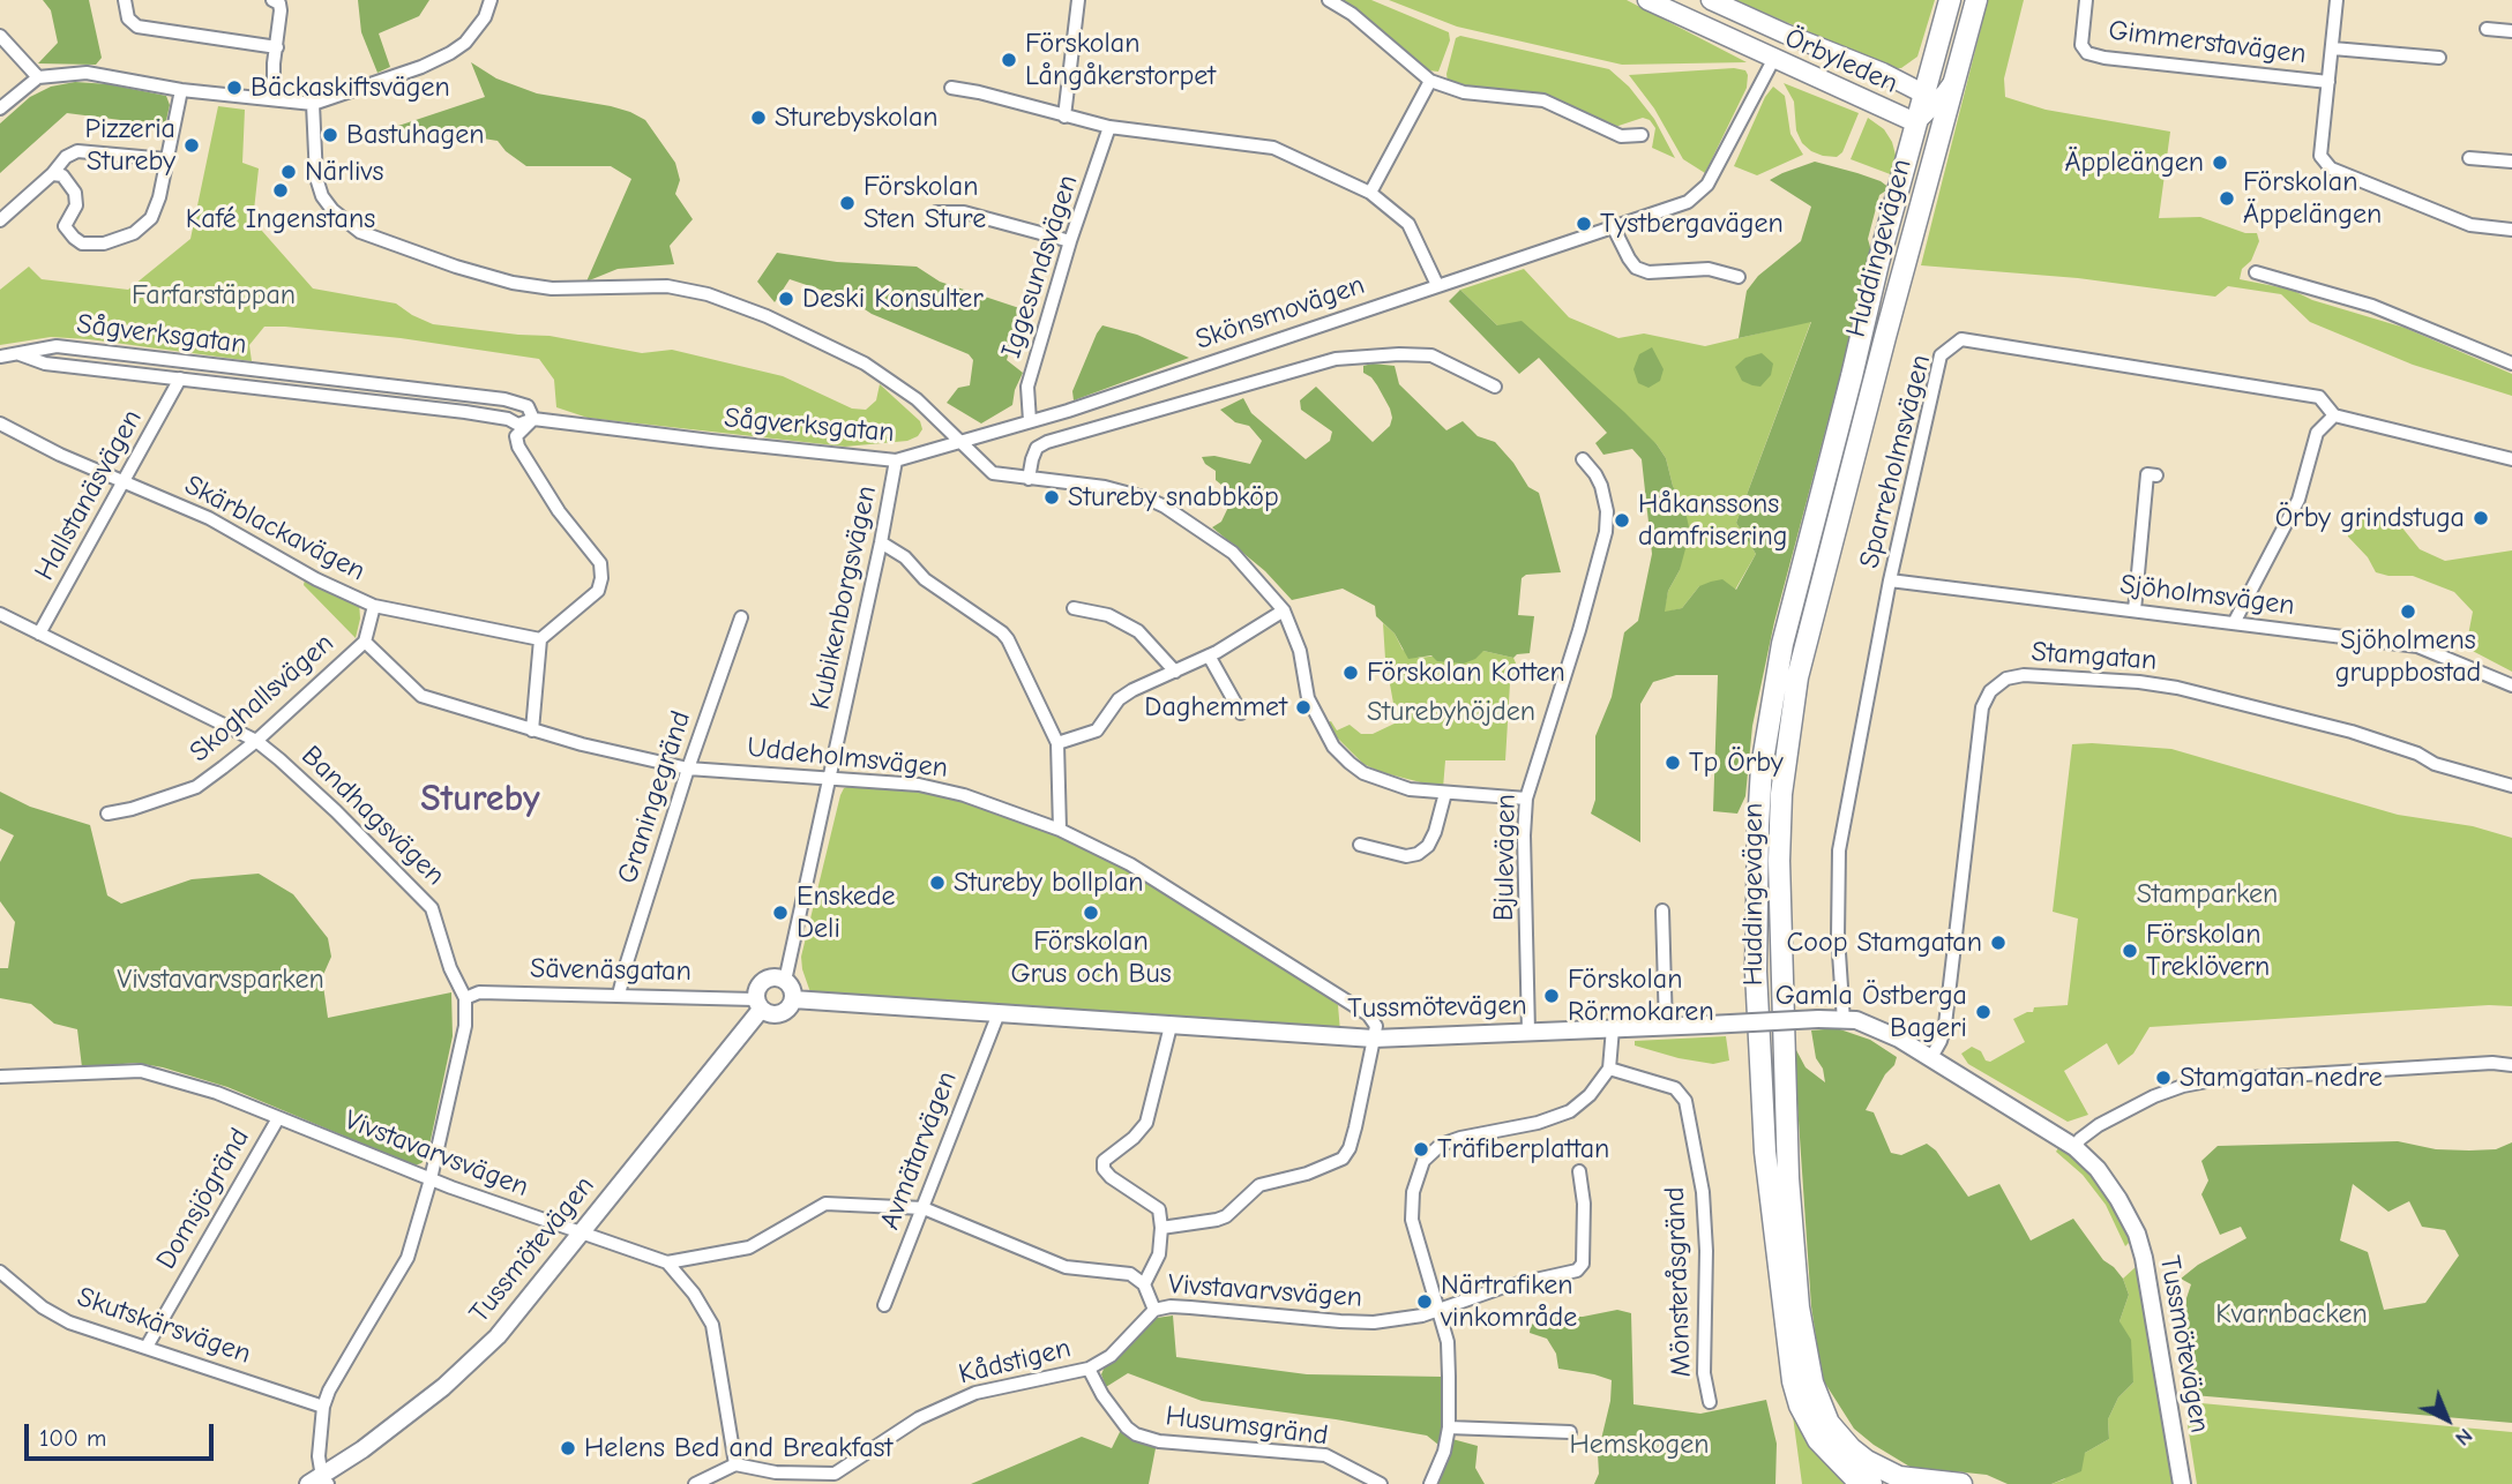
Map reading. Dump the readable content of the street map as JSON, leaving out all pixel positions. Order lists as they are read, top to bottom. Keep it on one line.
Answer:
{"streets":{"main road":["Örbyleden","Huddingevägen"],"street":["Gimmerstavägen","Iggesundsvägen","Skönsmovägen","Sågverksgatan","Sparreholmsvägen","Hallstanäsvägen","Skärblackavägen","Sjöholmsvägen","Kubikenborgsvägen","Stamgatan","Skoghallsvägen","Uddeholmsvägen","Graningegränd","Bandhagsvägen","Bjulevägen","Sävenäsgatan","Tussmötevägen","Avmätarvägen","Vivstavarvsvägen","Domsjögränd","Mönsteråsgränd","Skutskärsvägen","Kådstigen","Husumsgränd"]},"crossings":[["Örbyleden","Huddingevägen"],["Örbyleden","Skönsmovägen"],["Iggesundsvägen","Skönsmovägen"],["Skönsmovägen","Sågverksgatan"],["Sågverksgatan","Hallstanäsvägen"],["Sågverksgatan","Kubikenborgsvägen"],["Sparreholmsvägen","Sjöholmsvägen"],["Sparreholmsvägen","Tussmötevägen"],["Hallstanäsvägen","Skärblackavägen"],["Hallstanäsvägen","Bandhagsvägen"],["Skärblackavägen","Skoghallsvägen"],["Kubikenborgsvägen","Uddeholmsvägen"],["Kubikenborgsvägen","Sävenäsgatan"],["Kubikenborgsvägen","Tussmötevägen"],["Stamgatan","Tussmötevägen"],["Skoghallsvägen","Uddeholmsvägen"],["Skoghallsvägen","Bandhagsvägen"],["Uddeholmsvägen","Graningegränd"],["Uddeholmsvägen","Tussmötevägen"],["Graningegränd","Sävenäsgatan"],["Bandhagsvägen","Sävenäsgatan"],["Bandhagsvägen","Tussmötevägen"],["Bandhagsvägen","Vivstavarvsvägen"],["Bandhagsvägen","Skutskärsvägen"],["Bjulevägen","Tussmötevägen"],["Sävenäsgatan","Tussmötevägen"],["Tussmötevägen","Avmätarvägen"],["Tussmötevägen","Vivstavarvsvägen"],["Avmätarvägen","Vivstavarvsvägen"],["Vivstavarvsvägen","Domsjögränd"],["Vivstavarvsvägen","Kådstigen"],["Domsjögränd","Skutskärsvägen"],["Kådstigen","Husumsgränd"]],"districts":["Stureby"],"parks":["Farfarstäppan","Sturebyhöjden","Stamparken","Vivstavarvsparken","Kvarnbacken","Hemskogen"],"places":["Förskolan Långåkerstorpet","Bäckaskiftsvägen","Sturebyskolan","Bastuhagen","Pizzeria Stureby","Äppleängen","Närlivs","Kafé Ingenstans","Förskolan Äppelängen","Förskolan Sten Sture","Tystbergavägen","Deski Konsulter","Stureby snabbköp","Örby grindstuga","Håkanssons damfrisering","Sjöholmens gruppbostad","Förskolan Kotten","Daghemmet","Tp Örby","Stureby bollplan","Enskede Deli","Förskolan Grus och Bus","Coop Stamgatan","Förskolan Treklövern","Förskolan Rörmokaren","Gamla Östberga Bageri","Stamgatan nedre","Träfiberplattan","Närtrafiken vinkområde","Helens Bed and Breakfast"],"scale_bar":"100 m","north":"bottom right"}
